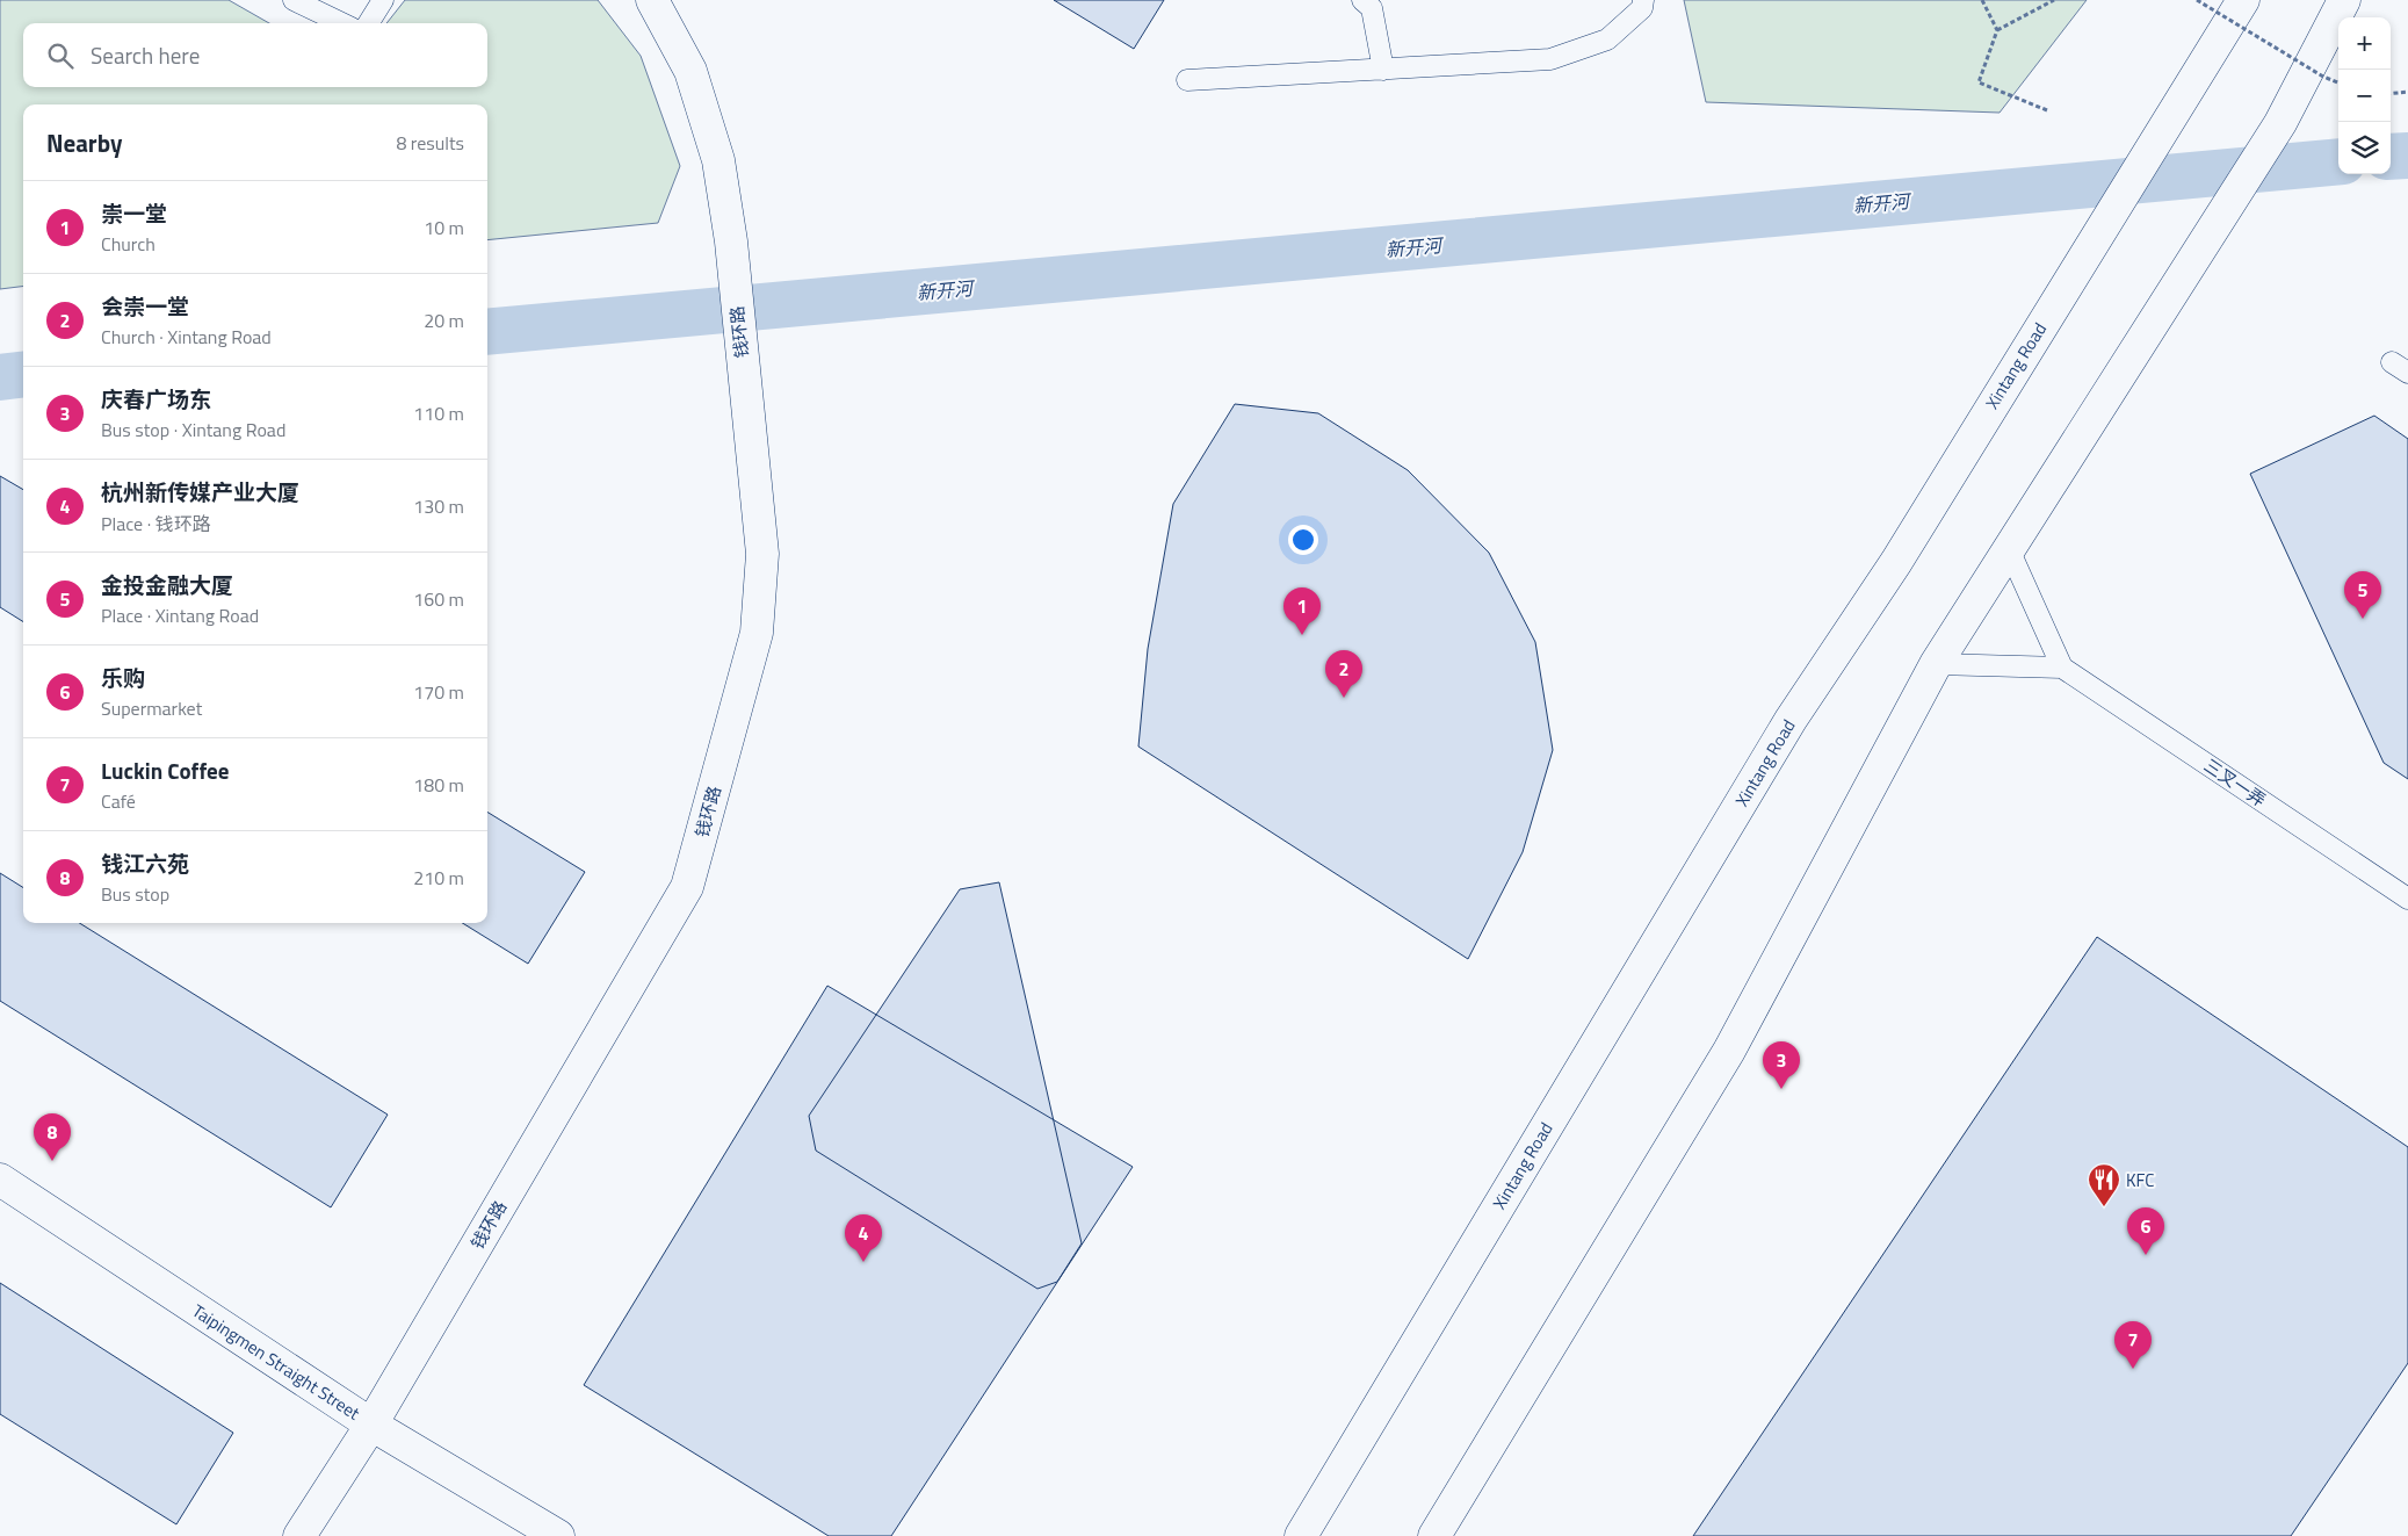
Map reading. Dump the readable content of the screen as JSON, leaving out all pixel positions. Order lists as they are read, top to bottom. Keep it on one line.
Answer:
{"streets":{"main road":["钱环路","Xintang Road","Taipingmen Straight Street"],"lane":["三叉一弄"]},"crossings":[["钱环路","Taipingmen Straight Street"]],"water":["新开河"],"places":{"restaurant":["KFC"]},"page":{"map_buttons":["+","−"],"search":"Search here","heading":["Nearby","8 results"],"list":[{"mark":"1","name":"崇一堂","note":"Church","value":"10 m"},{"mark":"2","name":"会崇一堂","note":"Church · Xintang Road","value":"20 m"},{"mark":"3","name":"庆春广场东","note":"Bus stop · Xintang Road","value":"110 m"},{"mark":"4","name":"杭州新传媒产业大厦","note":"Place · 钱环路","value":"130 m"},{"mark":"5","name":"金投金融大厦","note":"Place · Xintang Road","value":"160 m"},{"mark":"6","name":"乐购","note":"Supermarket","value":"170 m"},{"mark":"7","name":"Luckin Coffee","note":"Café","value":"180 m"},{"mark":"8","name":"钱江六苑","note":"Bus stop","value":"210 m"}],"pins":["5","1","2","3","8","6","4","7"]}}
